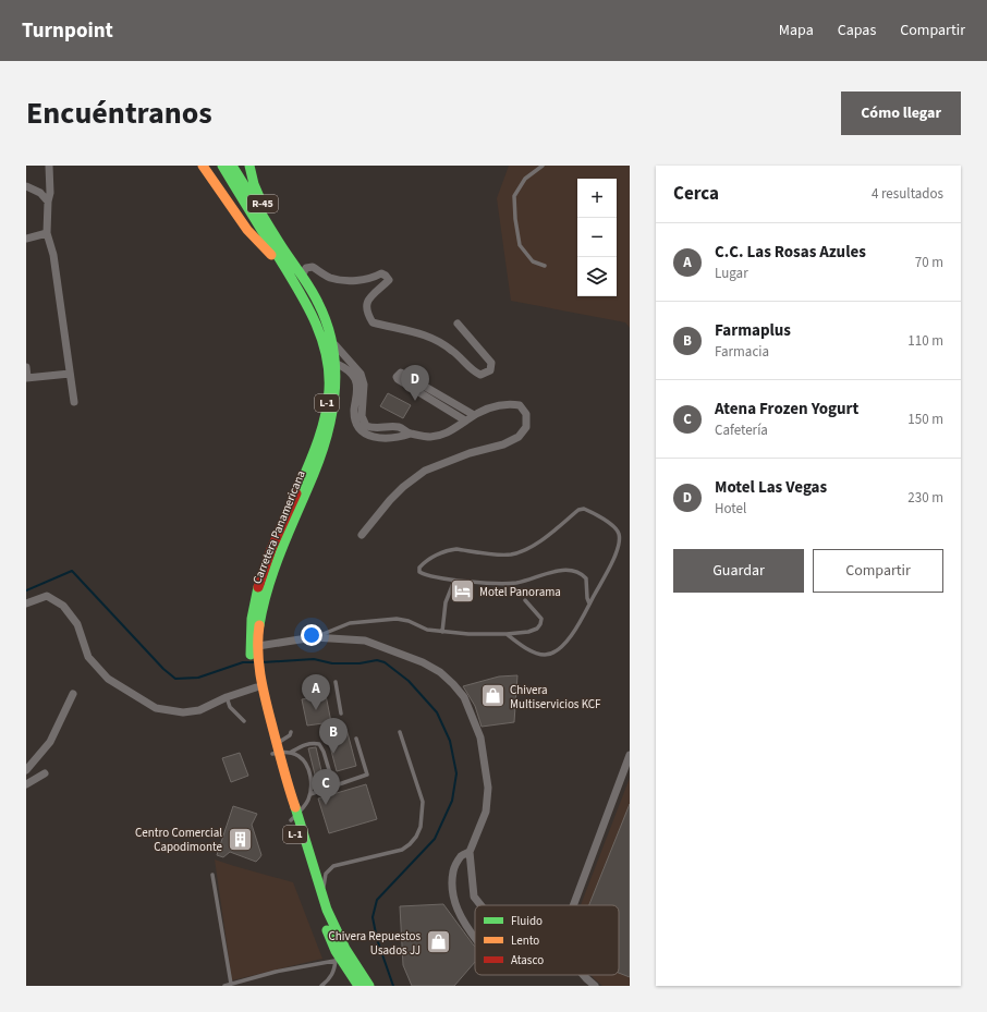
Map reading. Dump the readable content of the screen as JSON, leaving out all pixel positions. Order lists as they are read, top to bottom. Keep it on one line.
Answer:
{"streets":{"main road":["R-45","L-1","Carretera Panamericana"]},"crossings":[["R-45","Carretera Panamericana"]],"places":{"hotel":["Motel Panorama"],"shop":["Chivera Multiservicios KCF","Chivera Repuestos Usados JJ"],"building":["Centro Comercial Capodimonte"]},"legend":["Fluido","Lento","Atasco"],"page":{"header":"Turnpoint","nav":["Mapa","Capas","Compartir"],"title":"Encuéntranos","buttons":["Cómo llegar",["Guardar","Compartir"]],"heading":["Cerca","4 resultados"],"map_buttons":["+","−"],"list":[{"mark":"A","name":"C.C. Las Rosas Azules","note":"Lugar","value":"70 m"},{"mark":"B","name":"Farmaplus","note":"Farmacia","value":"110 m"},{"mark":"C","name":"Atena Frozen Yogurt","note":"Cafetería","value":"150 m"},{"mark":"D","name":"Motel Las Vegas","note":"Hotel","value":"230 m"}],"pins":["D","A","B","C"]}}
